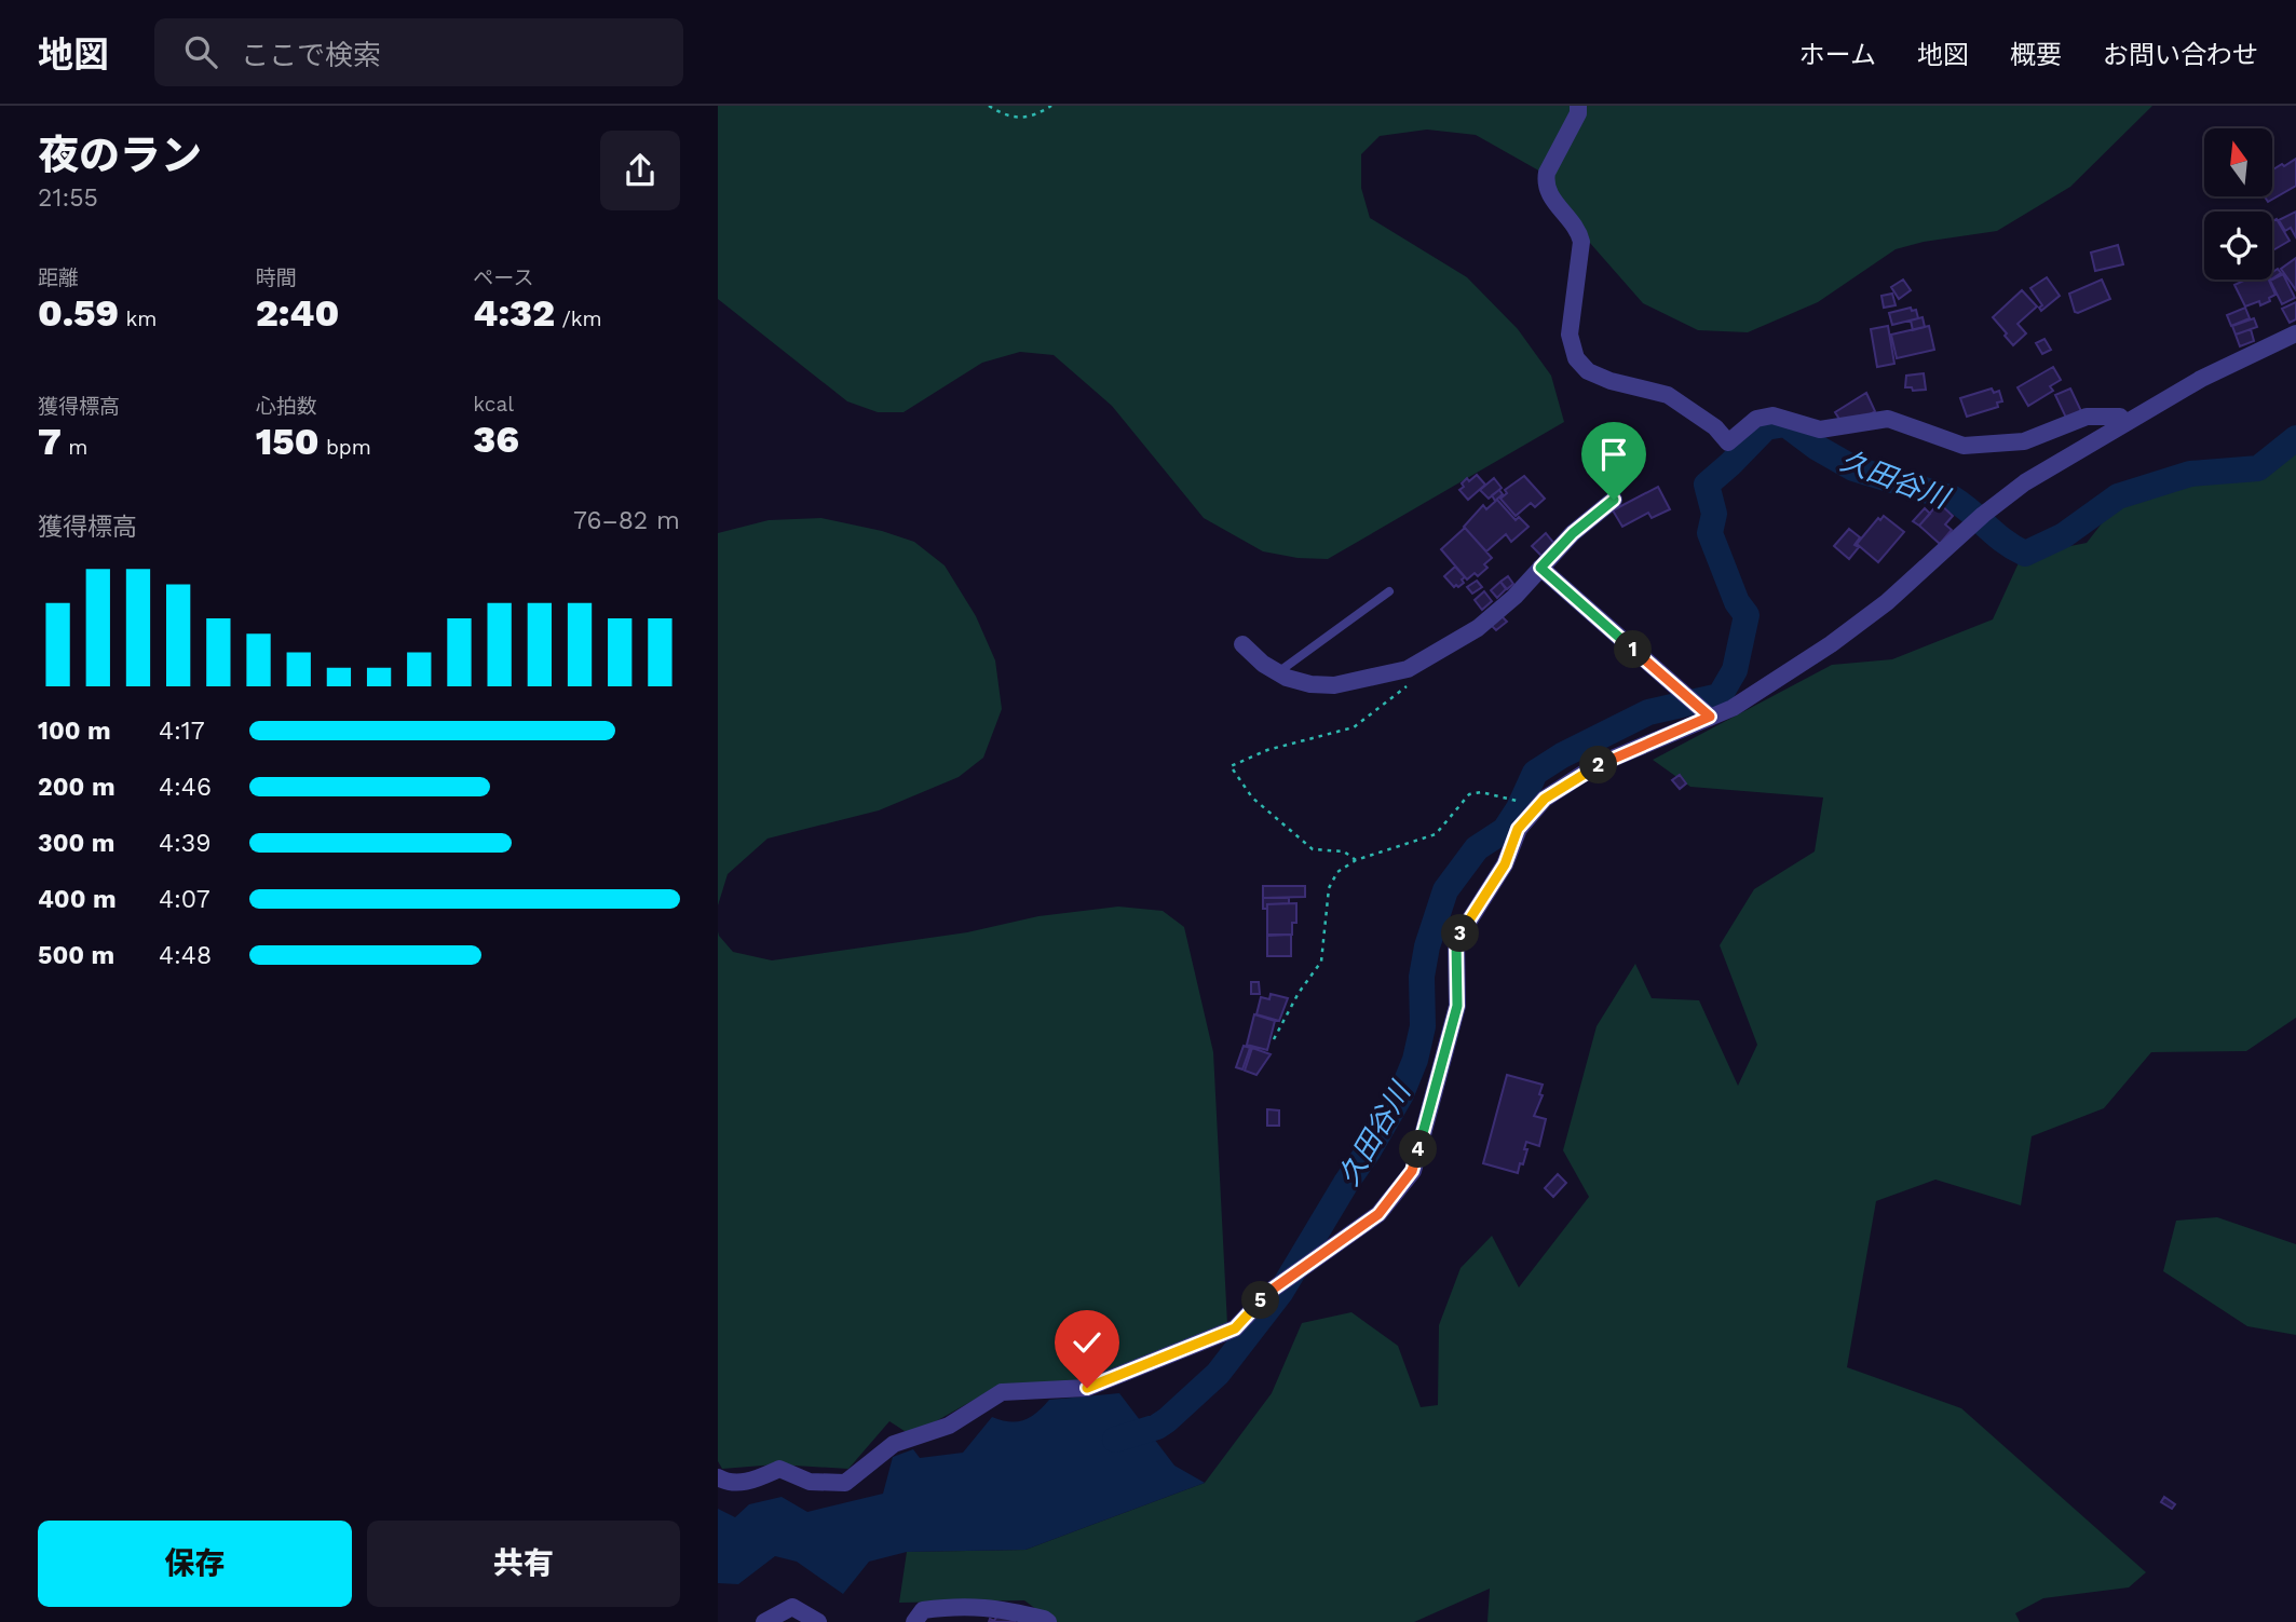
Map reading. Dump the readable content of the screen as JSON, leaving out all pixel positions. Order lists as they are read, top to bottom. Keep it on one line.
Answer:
{"water":["久田谷川"],"north":"top","page":{"header":"地図","search":"ここで検索","nav":["ホーム","地図","概要","お問い合わせ"],"heading":["夜のラン","21:55"],"stats":[["距離","0.59 km"],["時間","2:40"],["ペース","4:32 /km"],["獲得標高","7 m"],["心拍数","150 bpm"],["kcal","36"]],"chart":["獲得標高","76–82 m"],"pins":["1","2","3","4","5"],"list":[{"name":"100 m","note":"4:17"},{"name":"200 m","note":"4:46"},{"name":"300 m","note":"4:39"},{"name":"400 m","note":"4:07"},{"name":"500 m","note":"4:48"}],"buttons":["保存","共有"]}}
